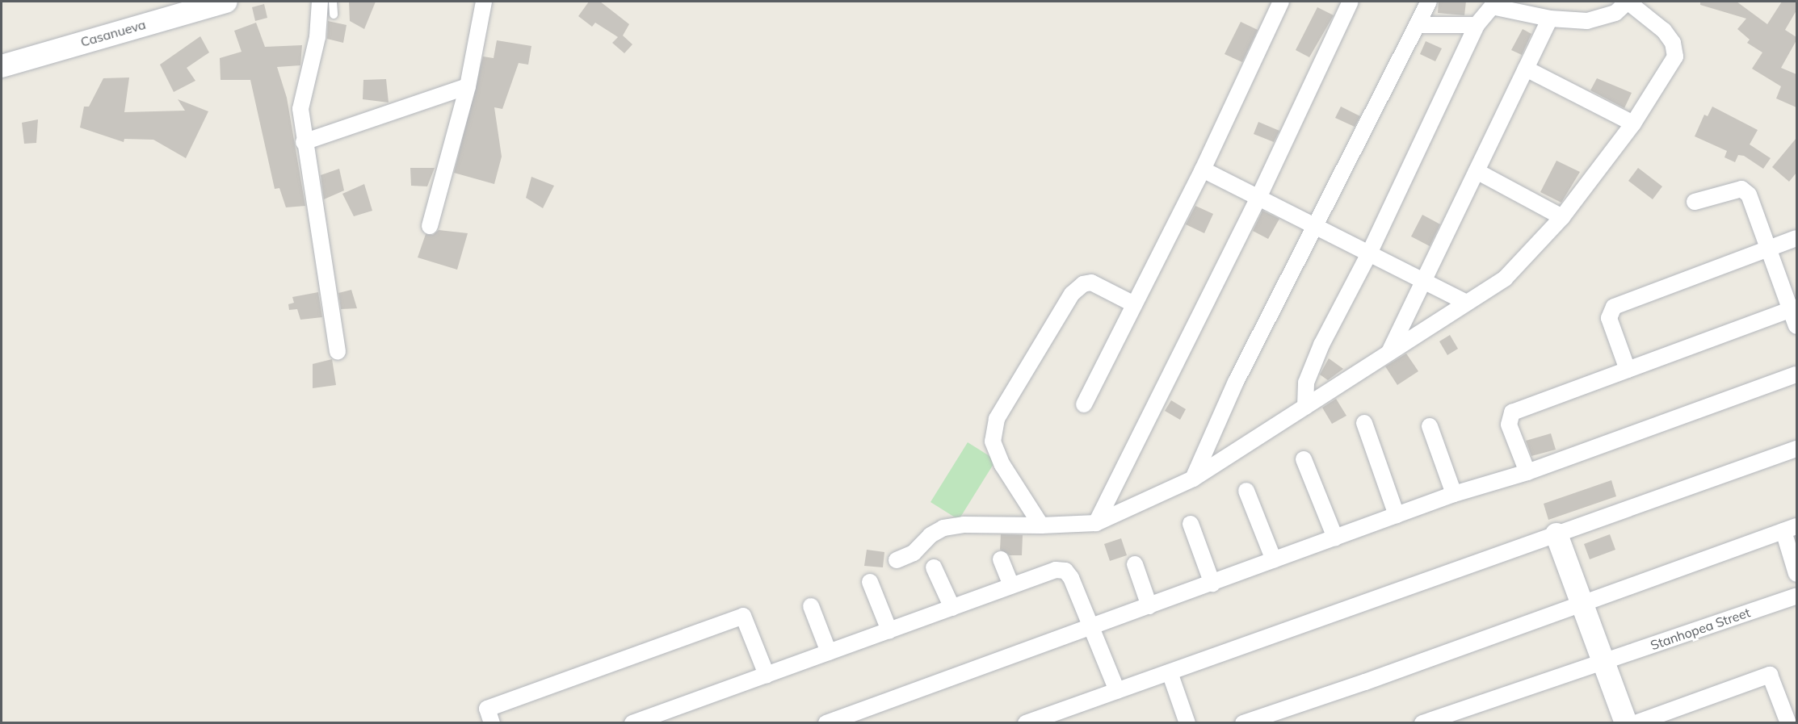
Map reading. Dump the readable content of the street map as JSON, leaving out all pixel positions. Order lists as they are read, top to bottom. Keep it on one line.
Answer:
{"streets":{"street":["Casanueva","Stanhopea Street"]}}
